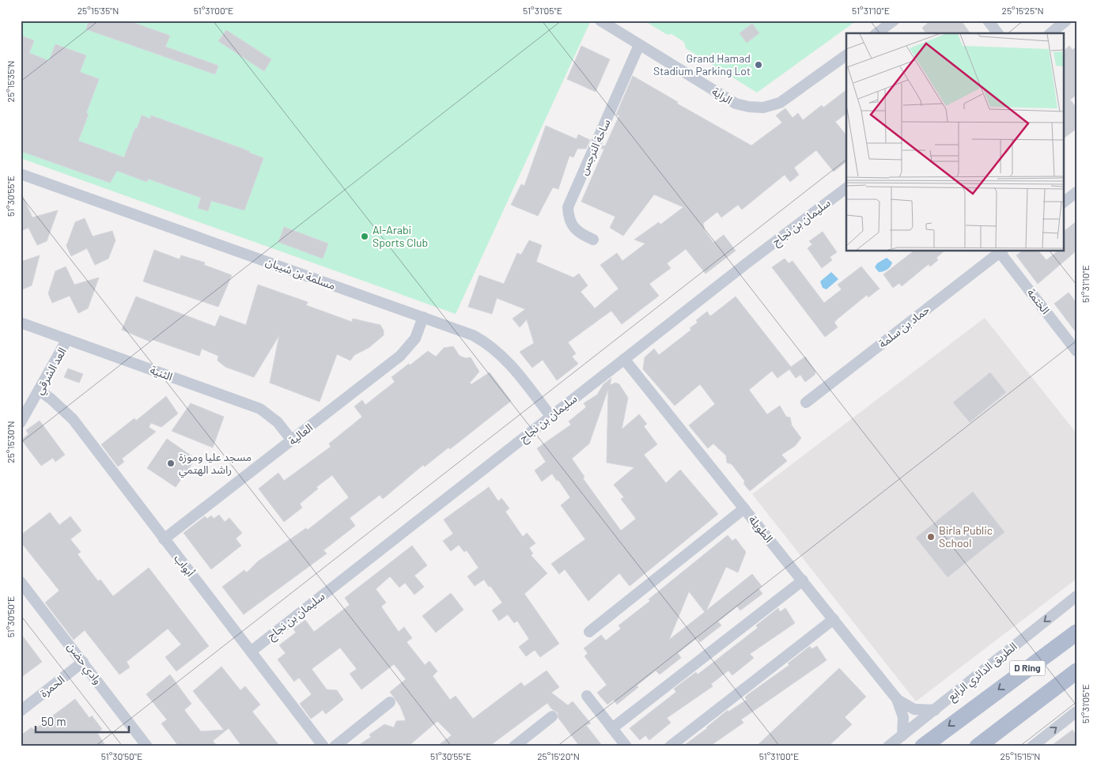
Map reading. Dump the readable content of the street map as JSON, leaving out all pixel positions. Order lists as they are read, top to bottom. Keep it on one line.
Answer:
{"streets":{"main road":["D Ring","الطريق الدائري الرابع"],"street":["الراية","ساحة النرجس","سليمان بن نجاح","مسلمة بن شيبان","الختمة","حماد بن سلمة","العد الشرقي","الثنية","العالية","الطويلة","أبواب","وادي حضن","الحمرة"]},"crossings":[["الراية","ساحة النرجس"],["سليمان بن نجاح","مسلمة بن شيبان"],["سليمان بن نجاح","الطويلة"],["سليمان بن نجاح","أبواب"],["مسلمة بن شيبان","العالية"],["الختمة","حماد بن سلمة"],["العد الشرقي","الثنية"],["العد الشرقي","أبواب"],["الثنية","العالية"],["العالية","أبواب"],["الطويلة","الطريق الدائري الرابع"],["وادي حضن","الحمرة"]],"one_way":["الطريق الدائري الرابع"],"places":["Grand Hamad Stadium Parking Lot","Al-Arabi Sports Club","مسجد عليا وموزة راشد الهتمي","Birla Public School"],"scale_bar":"50 m","coordinates":["25°15'35\"N","51°31'00\"E","51°31'05\"E","51°31'10\"E","25°15'25\"N","51°30'55\"E","25°15'30\"N","51°30'50\"E","25°15'20\"N","25°15'15\"N"]}
